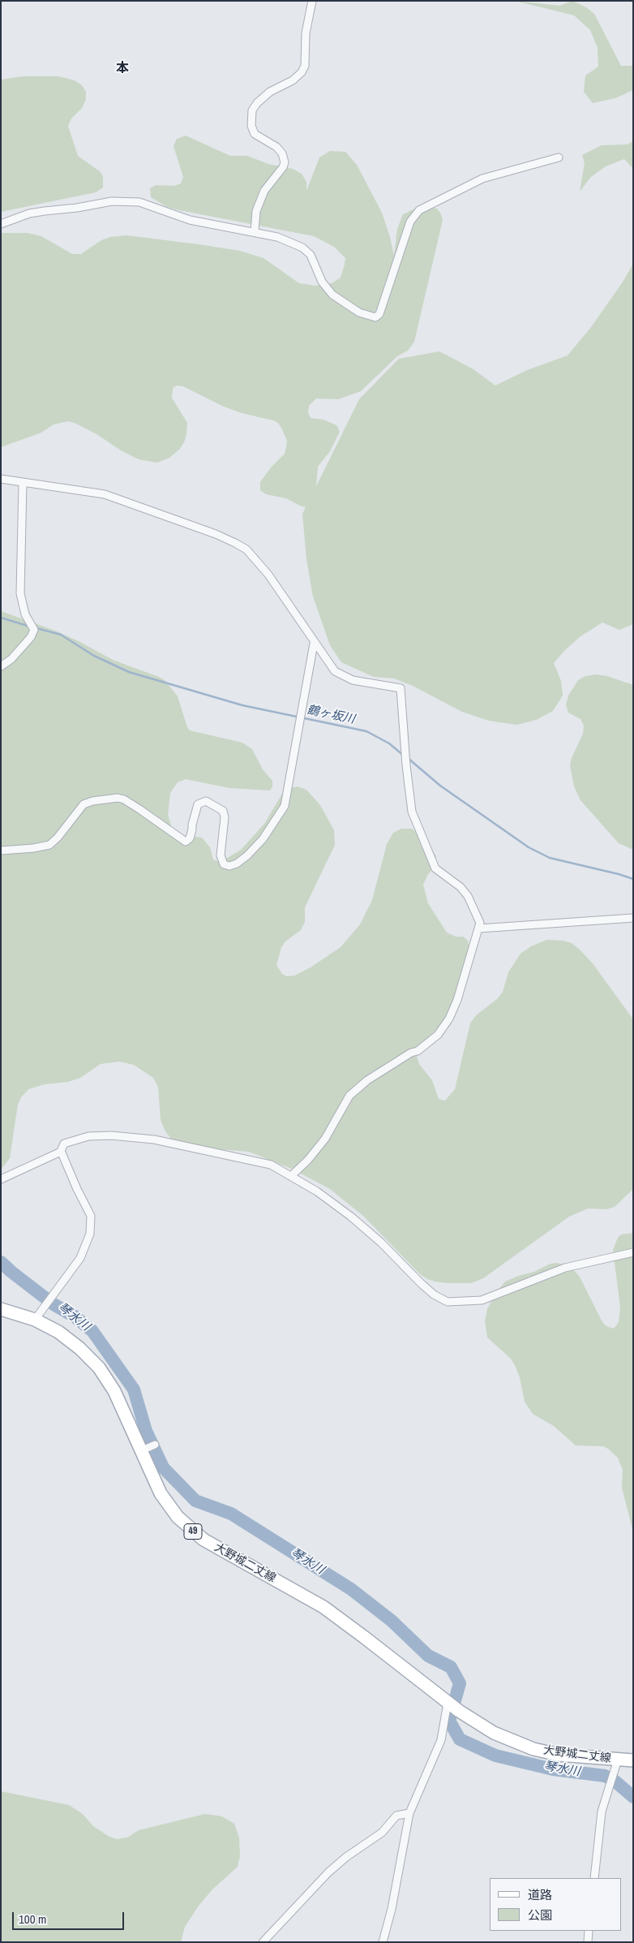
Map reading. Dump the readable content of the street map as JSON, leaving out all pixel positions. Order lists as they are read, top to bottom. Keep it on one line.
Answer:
{"streets":{"main road":["49","大野城二丈線"]},"districts":["本"],"water":["鶴ヶ坂川","琴水川"],"legend":["道路","公園"],"scale_bar":"100 m"}
